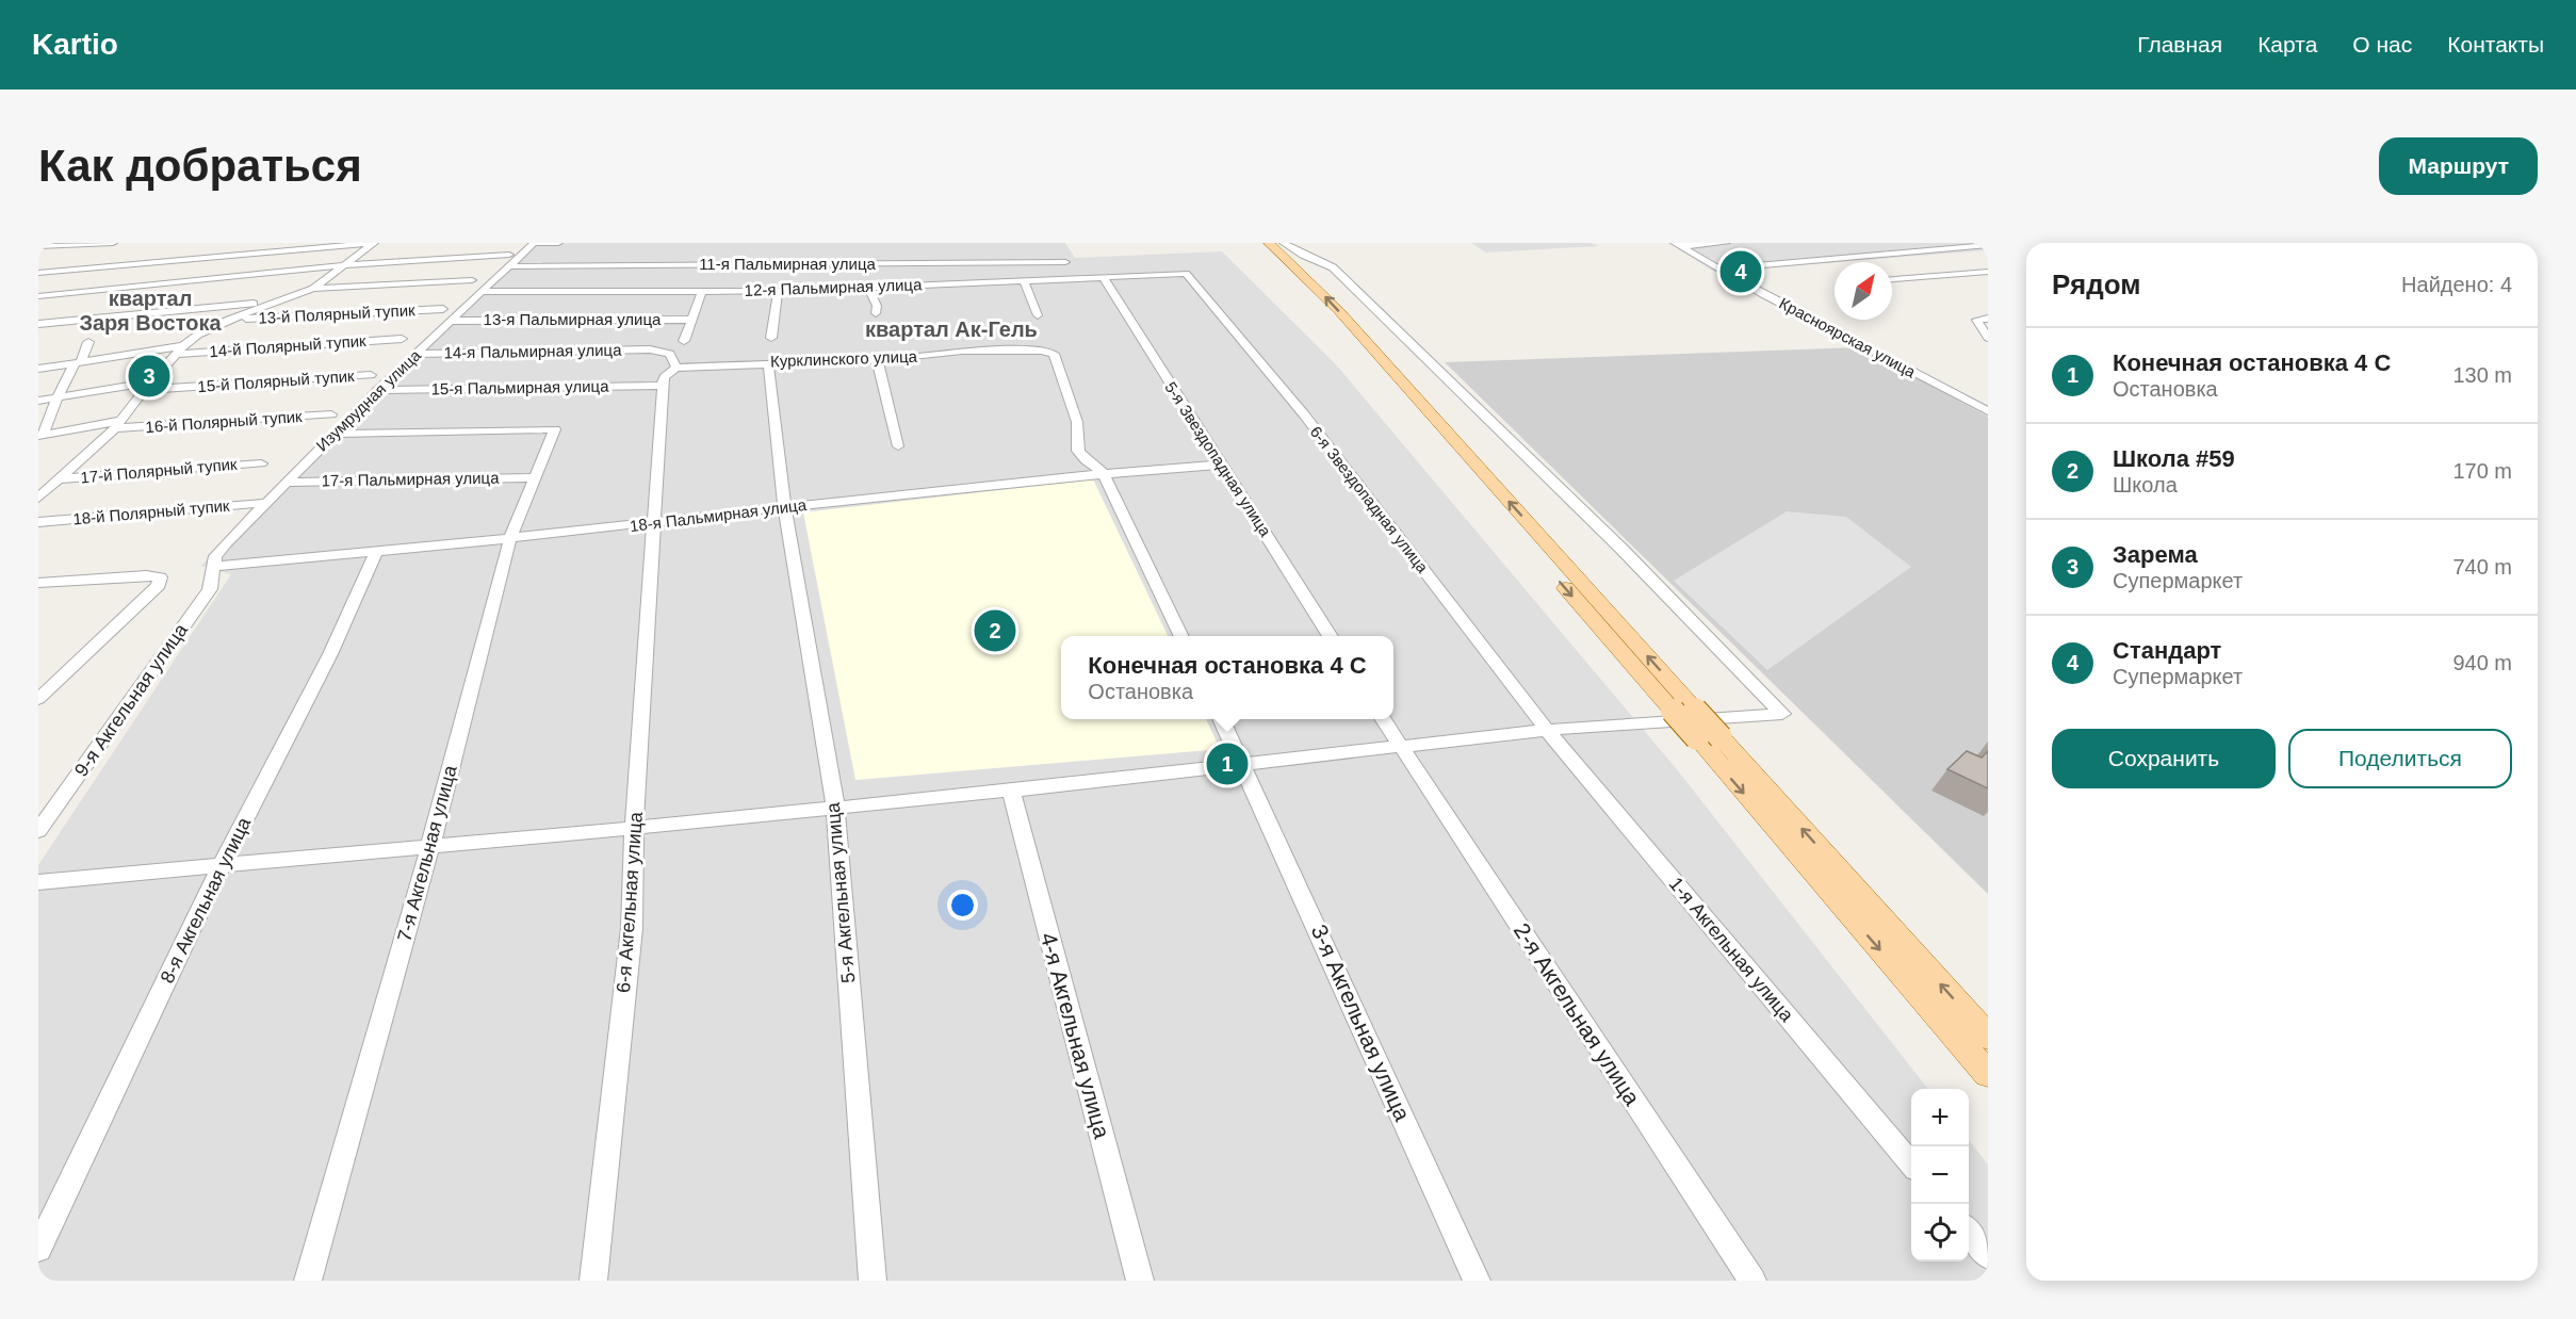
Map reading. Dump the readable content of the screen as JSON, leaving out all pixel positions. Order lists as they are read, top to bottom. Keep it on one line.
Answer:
{"streets":{"street":["11-я Пальмирная улица","12-я Пальмирная улица","13-й Полярный тупик","13-я Пальмирная улица","Красноярская улица","14-й Полярный тупик","14-я Пальмирная улица","Курклинского улица","15-й Полярный тупик","15-я Пальмирная улица","Изумрудная улица","16-й Полярный тупик","5-я Звездопадная улица","17-й Полярный тупик","17-я Пальмирная улица","6-я Звездопадная улица","18-й Полярный тупик","18-я Пальмирная улица","9-я Акгельная улица","7-я Акгельная улица","5-я Акгельная улица","8-я Акгельная улица","6-я Акгельная улица","1-я Акгельная улица","2-я Акгельная улица","3-я Акгельная улица","4-я Акгельная улица"]},"crossings":[["11-я Пальмирная улица","Изумрудная улица"],["12-я Пальмирная улица","Изумрудная улица"],["12-я Пальмирная улица","5-я Звездопадная улица"],["12-я Пальмирная улица","6-я Звездопадная улица"],["13-я Пальмирная улица","Изумрудная улица"],["14-я Пальмирная улица","Курклинского улица"],["14-я Пальмирная улица","Изумрудная улица"],["Курклинского улица","18-я Пальмирная улица"],["Курклинского улица","5-я Акгельная улица"],["15-я Пальмирная улица","Изумрудная улица"],["15-я Пальмирная улица","6-я Акгельная улица"],["Изумрудная улица","17-я Пальмирная улица"],["Изумрудная улица","18-й Полярный тупик"],["Изумрудная улица","18-я Пальмирная улица"],["Изумрудная улица","9-я Акгельная улица"],["Изумрудная улица","7-я Акгельная улица"],["5-я Звездопадная улица","18-я Пальмирная улица"],["17-я Пальмирная улица","7-я Акгельная улица"],["6-я Звездопадная улица","1-я Акгельная улица"],["18-я Пальмирная улица","9-я Акгельная улица"],["18-я Пальмирная улица","7-я Акгельная улица"],["18-я Пальмирная улица","5-я Акгельная улица"],["18-я Пальмирная улица","8-я Акгельная улица"],["18-я Пальмирная улица","6-я Акгельная улица"]],"districts":["квартал Заря Востока","квартал Ак-Гель"],"north":"top right","page":{"header":"Kartio","nav":["Главная","Карта","О нас","Контакты"],"buttons":["Маршрут",["Сохранить","Поделиться"]],"title":"Как добраться","heading":["Рядом","Найдено: 4"],"pins":["4","3","2","1"],"list":[{"mark":"1","name":"Конечная остановка 4 С","note":"Остановка","value":"130 m"},{"mark":"2","name":"Школа #59","note":"Школа","value":"170 m"},{"mark":"3","name":"Зарема","note":"Супермаркет","value":"740 m"},{"mark":"4","name":"Стандарт","note":"Супермаркет","value":"940 m"}],"popup":["Конечная остановка 4 С","Остановка"],"map_buttons":["+","−"]}}
